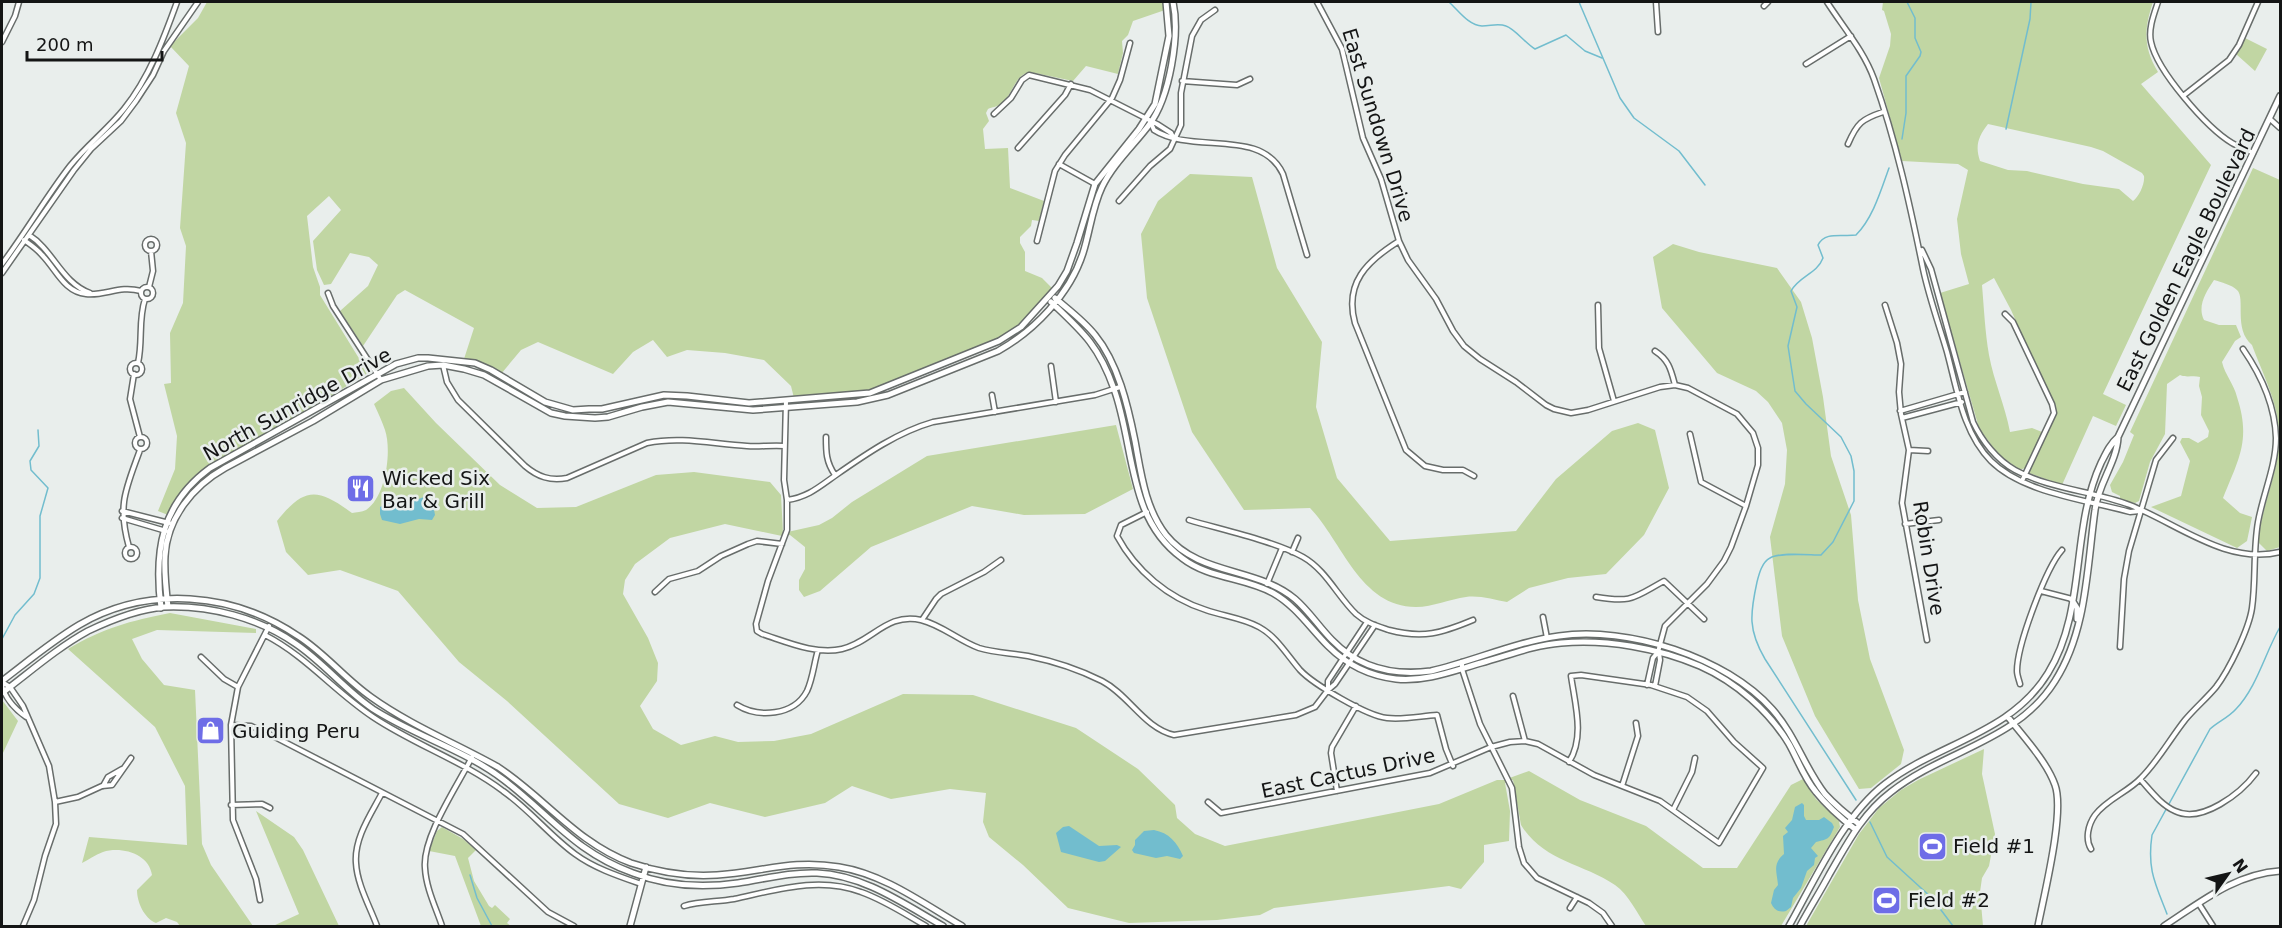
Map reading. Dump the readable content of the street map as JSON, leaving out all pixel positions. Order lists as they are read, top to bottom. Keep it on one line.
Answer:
{"streets":{"street":["East Sundown Drive","East Golden Eagle Boulevard","North Sunridge Drive","Robin Drive","East Cactus Drive"]},"places":{"restaurant":["Wicked Six Bar & Grill"],"shop":["Guiding Peru"],"sports":["Field #1","Field #2"]},"scale_bar":"200 m","north":"top right"}
